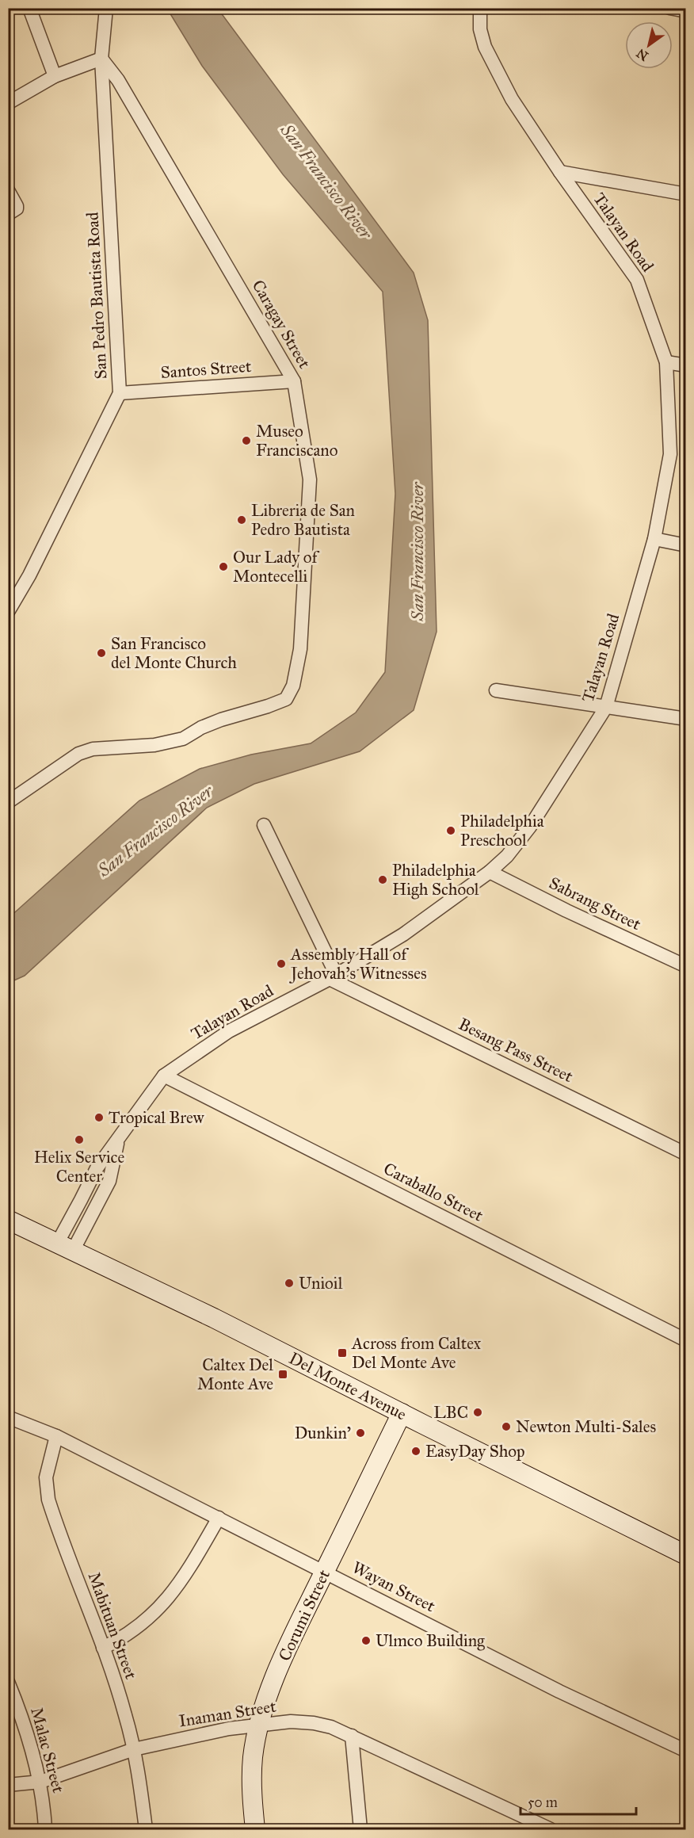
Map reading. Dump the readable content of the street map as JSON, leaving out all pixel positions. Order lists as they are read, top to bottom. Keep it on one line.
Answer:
{"streets":{"main road":["Del Monte Avenue","Corumi Street"],"street":["Talayan Road","San Pedro Bautista Road","Caragay Street","Santos Street","Sabrang Street","Besang Pass Street","Caraballo Street","Wayan Street","Mabituan Street","Inaman Street","Malac Street"]},"crossings":[["Talayan Road","Sabrang Street"],["Talayan Road","Besang Pass Street"],["Talayan Road","Caraballo Street"],["Talayan Road","Del Monte Avenue"],["San Pedro Bautista Road","Caragay Street"],["San Pedro Bautista Road","Santos Street"],["Caragay Street","Santos Street"],["Del Monte Avenue","Corumi Street"],["Wayan Street","Corumi Street"],["Wayan Street","Mabituan Street"],["Corumi Street","Inaman Street"],["Mabituan Street","Inaman Street"],["Inaman Street","Malac Street"]],"water":["San Francisco River"],"places":{"other":["Museo Franciscano","Libreria de San Pedro Bautista","Our Lady of Montecelli","San Francisco del Monte Church","Philadelphia Preschool","Philadelphia High School","Assembly Hall of Jehovah's Witnesses","Tropical Brew","Helix Service Center","Unioil","LBC","Newton Multi-Sales","Dunkin'","EasyDay Shop","Ulmco Building"],"transit":["Across from Caltex Del Monte Ave","Caltex Del Monte Ave"]},"scale_bar":"50 m","north":"bottom left"}
